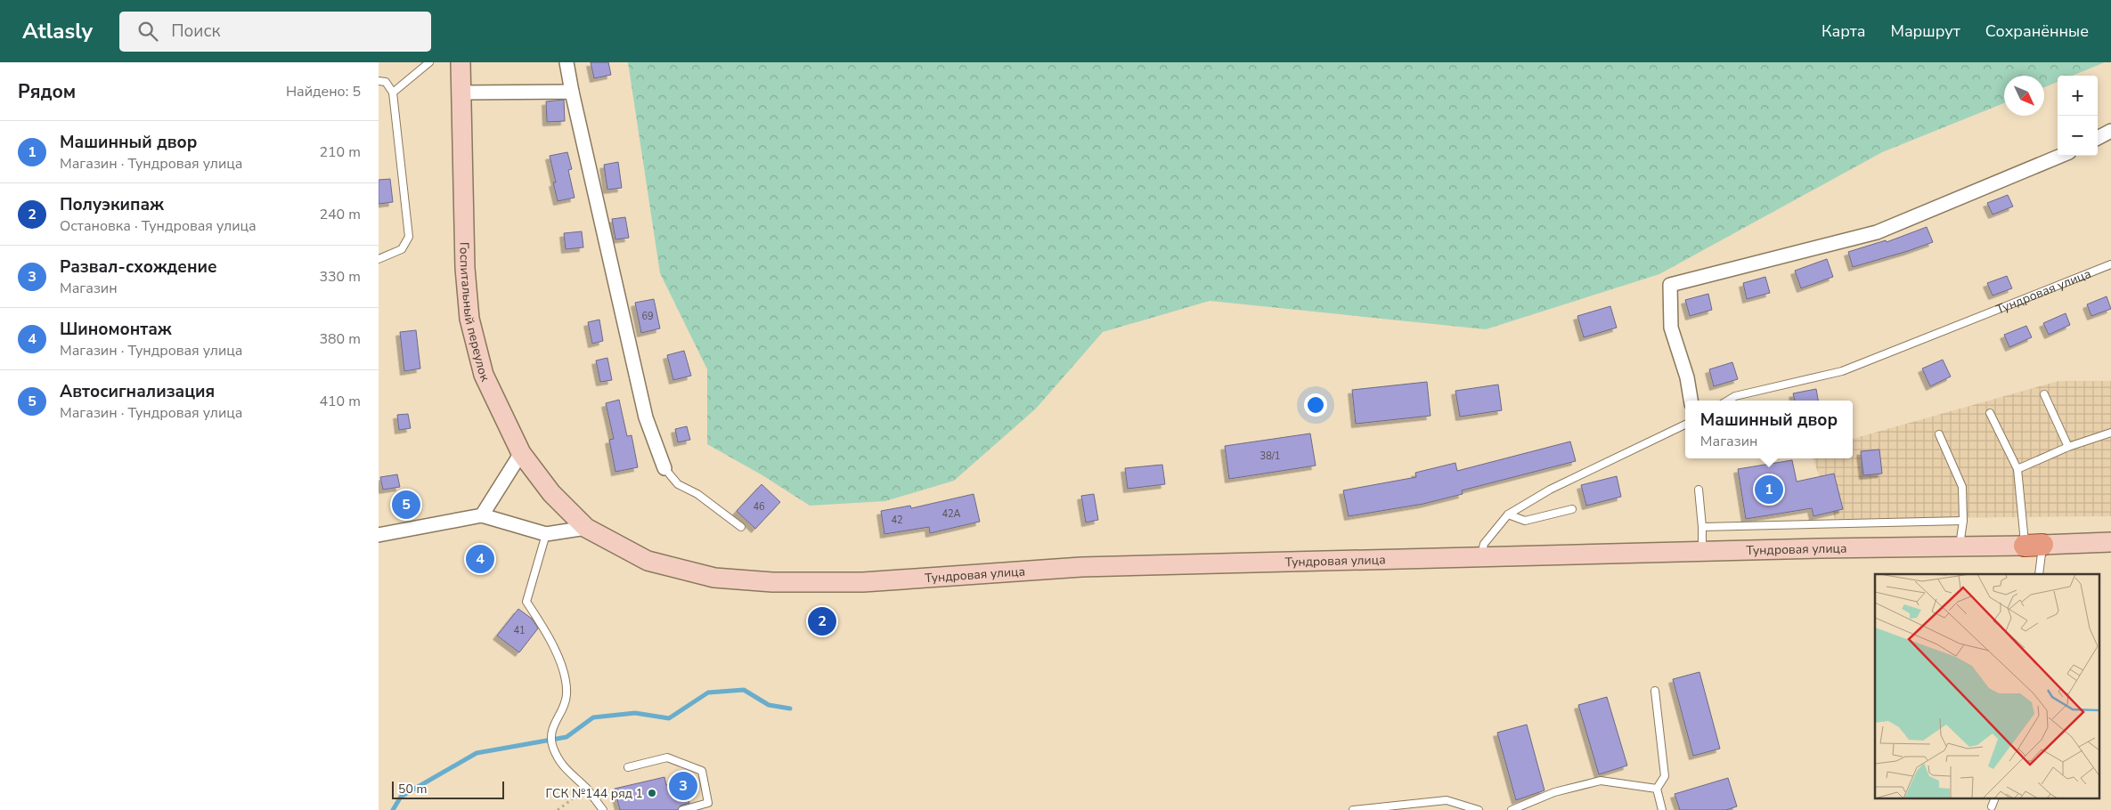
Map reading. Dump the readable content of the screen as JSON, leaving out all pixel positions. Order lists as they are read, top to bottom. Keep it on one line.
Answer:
{"streets":{"main road":["Тундровая улица","Госпитальный переулок"]},"crossings":[["Тундровая улица","Госпитальный переулок"]],"places":["ГСК №144 ряд 1"],"house_numbers":["69","38/1","46","42А","42","41"],"scale_bar":"50 m","north":"bottom right","page":{"header":"Atlasly","search":"Поиск","nav":["Карта","Маршрут","Сохранённые"],"heading":["Рядом","Найдено: 5"],"map_buttons":["+","−"],"list":[{"mark":"1","name":"Машинный двор","note":"Магазин · Тундровая улица","value":"210 m"},{"mark":"2","name":"Полуэкипаж","note":"Остановка · Тундровая улица","value":"240 m"},{"mark":"3","name":"Развал-схождение","note":"Магазин","value":"330 m"},{"mark":"4","name":"Шиномонтаж","note":"Магазин · Тундровая улица","value":"380 m"},{"mark":"5","name":"Автосигнализация","note":"Магазин · Тундровая улица","value":"410 m"}],"popup":["Машинный двор","Магазин"],"pins":["1","5","4","2","3"],"scale":"50 m"}}
